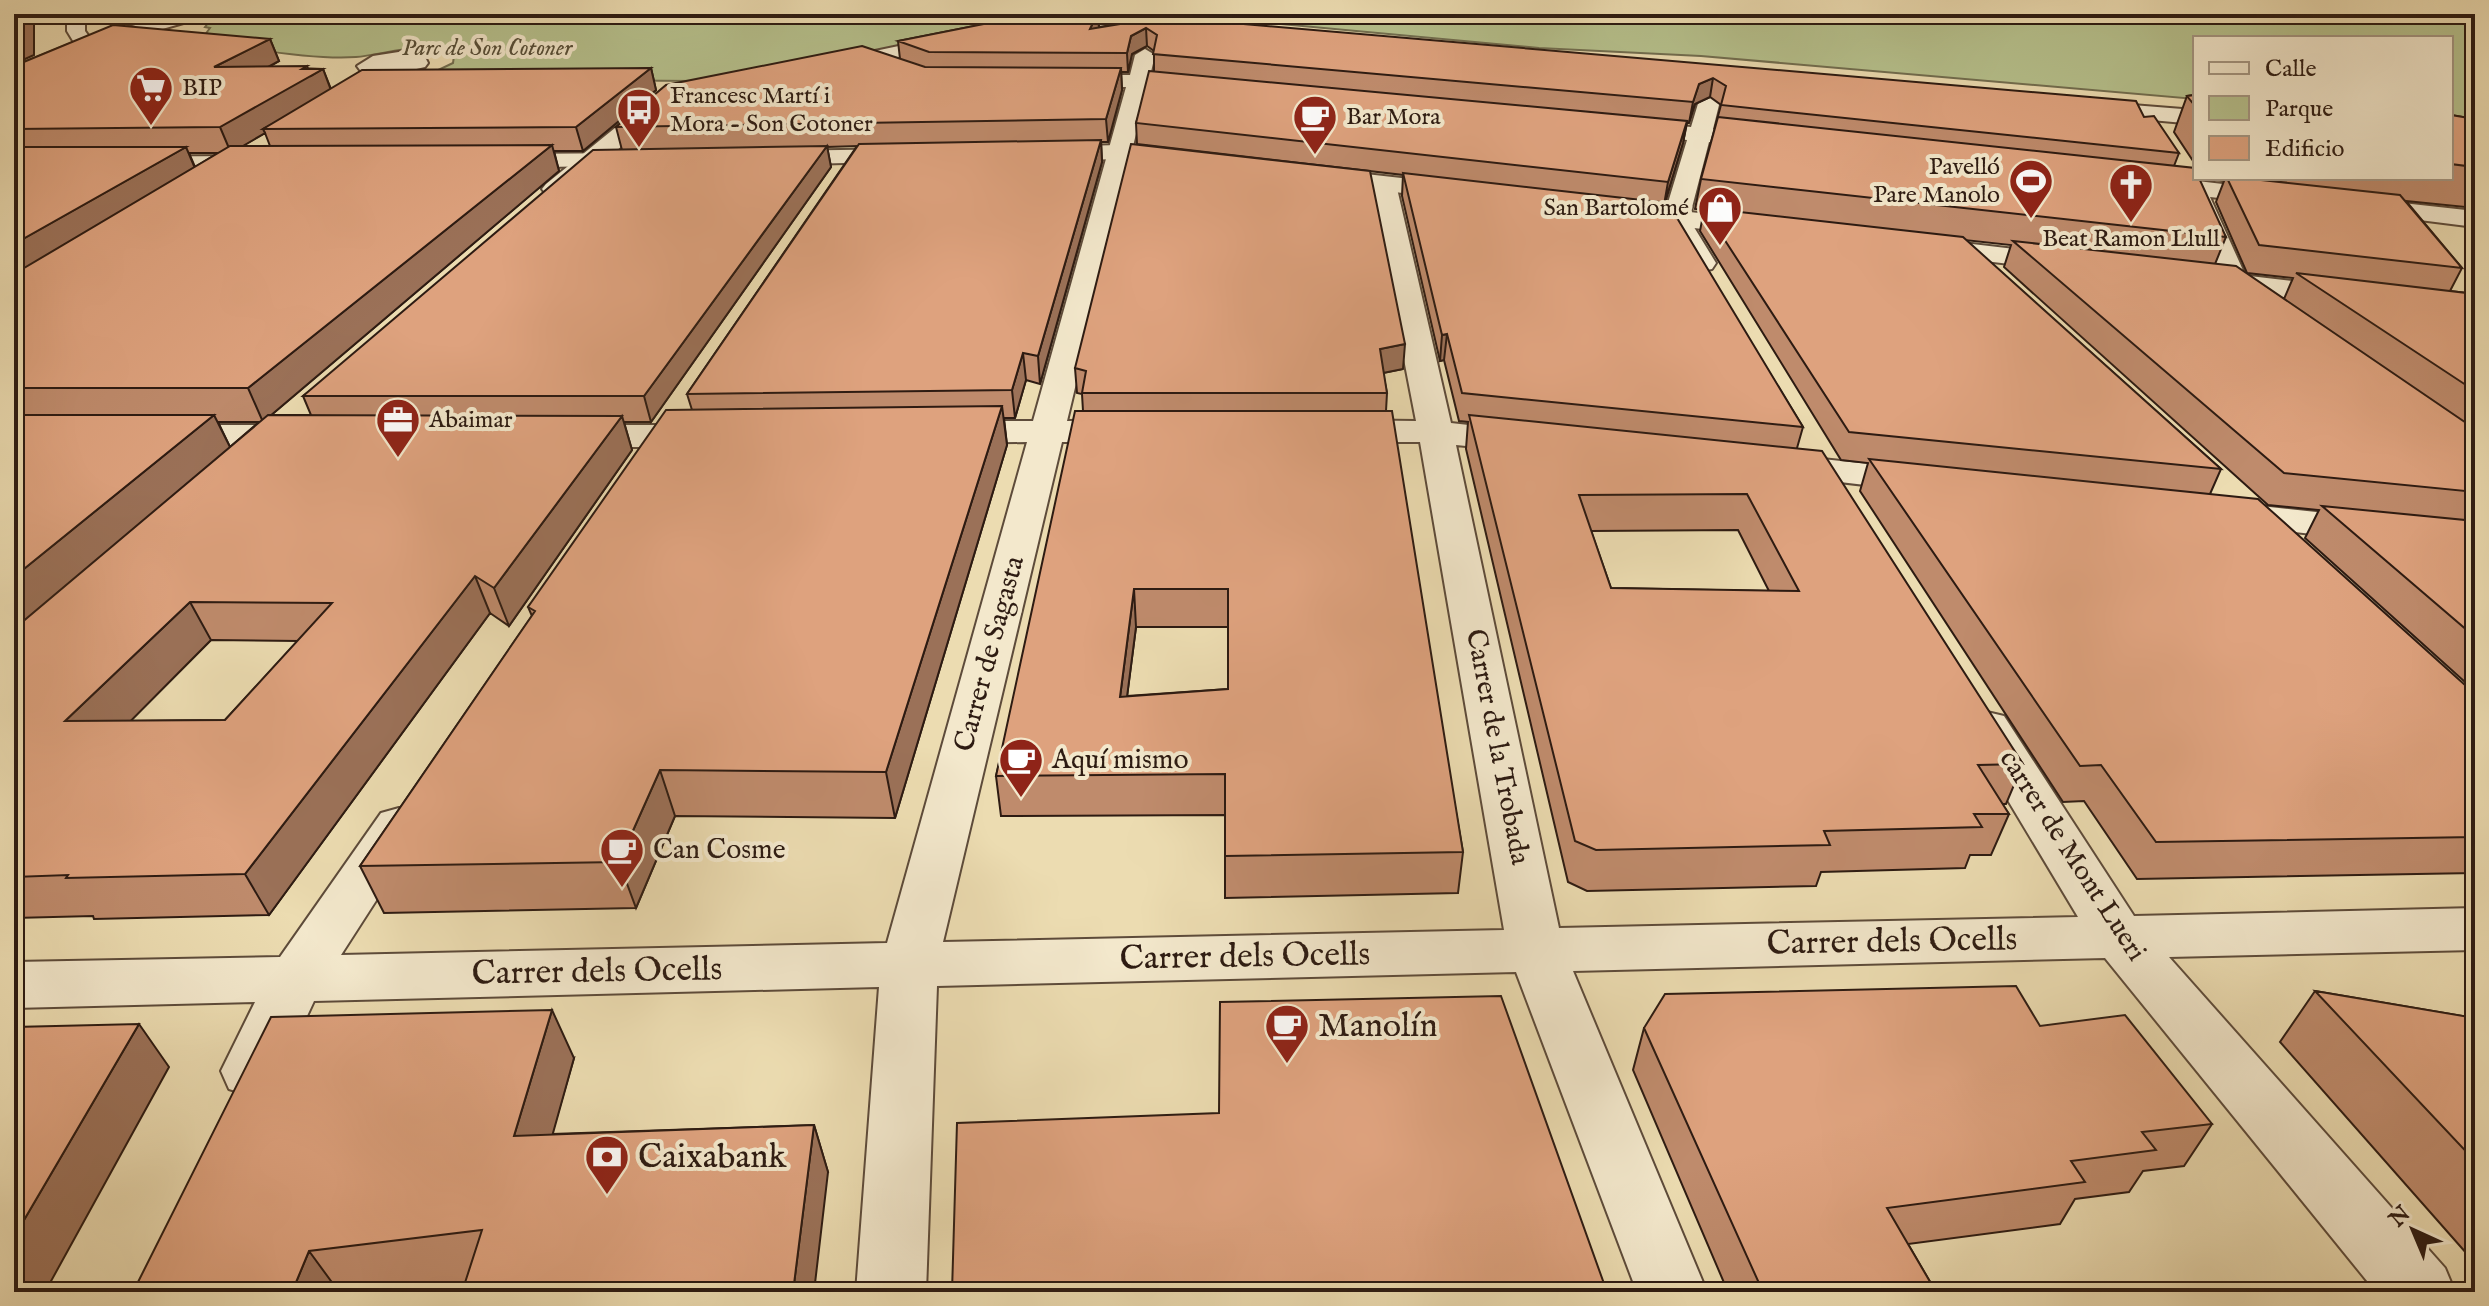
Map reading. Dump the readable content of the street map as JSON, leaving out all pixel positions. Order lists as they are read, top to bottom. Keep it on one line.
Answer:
{"streets":{"street":["Carrer de Sagasta","Carrer de la Trobada","carrer de Mont Lueri","Carrer dels Ocells"]},"crossings":[["Carrer de Sagasta","Carrer dels Ocells"],["Carrer de la Trobada","Carrer dels Ocells"],["carrer de Mont Lueri","Carrer dels Ocells"]],"parks":["Parc de Son Cotoner"],"places":{"supermarket":["BIP"],"bus stop":["Francesc Martí i Mora - Son Cotoner"],"cafe":["Bar Mora","Aquí mismo","Can Cosme","Manolín"],"sports":["Pavelló Pare Manolo"],"church":["Beat Ramon Llull"],"shop":["San Bartolomé"],"office":["Abaimar"],"bank":["Caixabank"]},"legend":["Calle","Parque","Edificio"],"north":"top left"}
